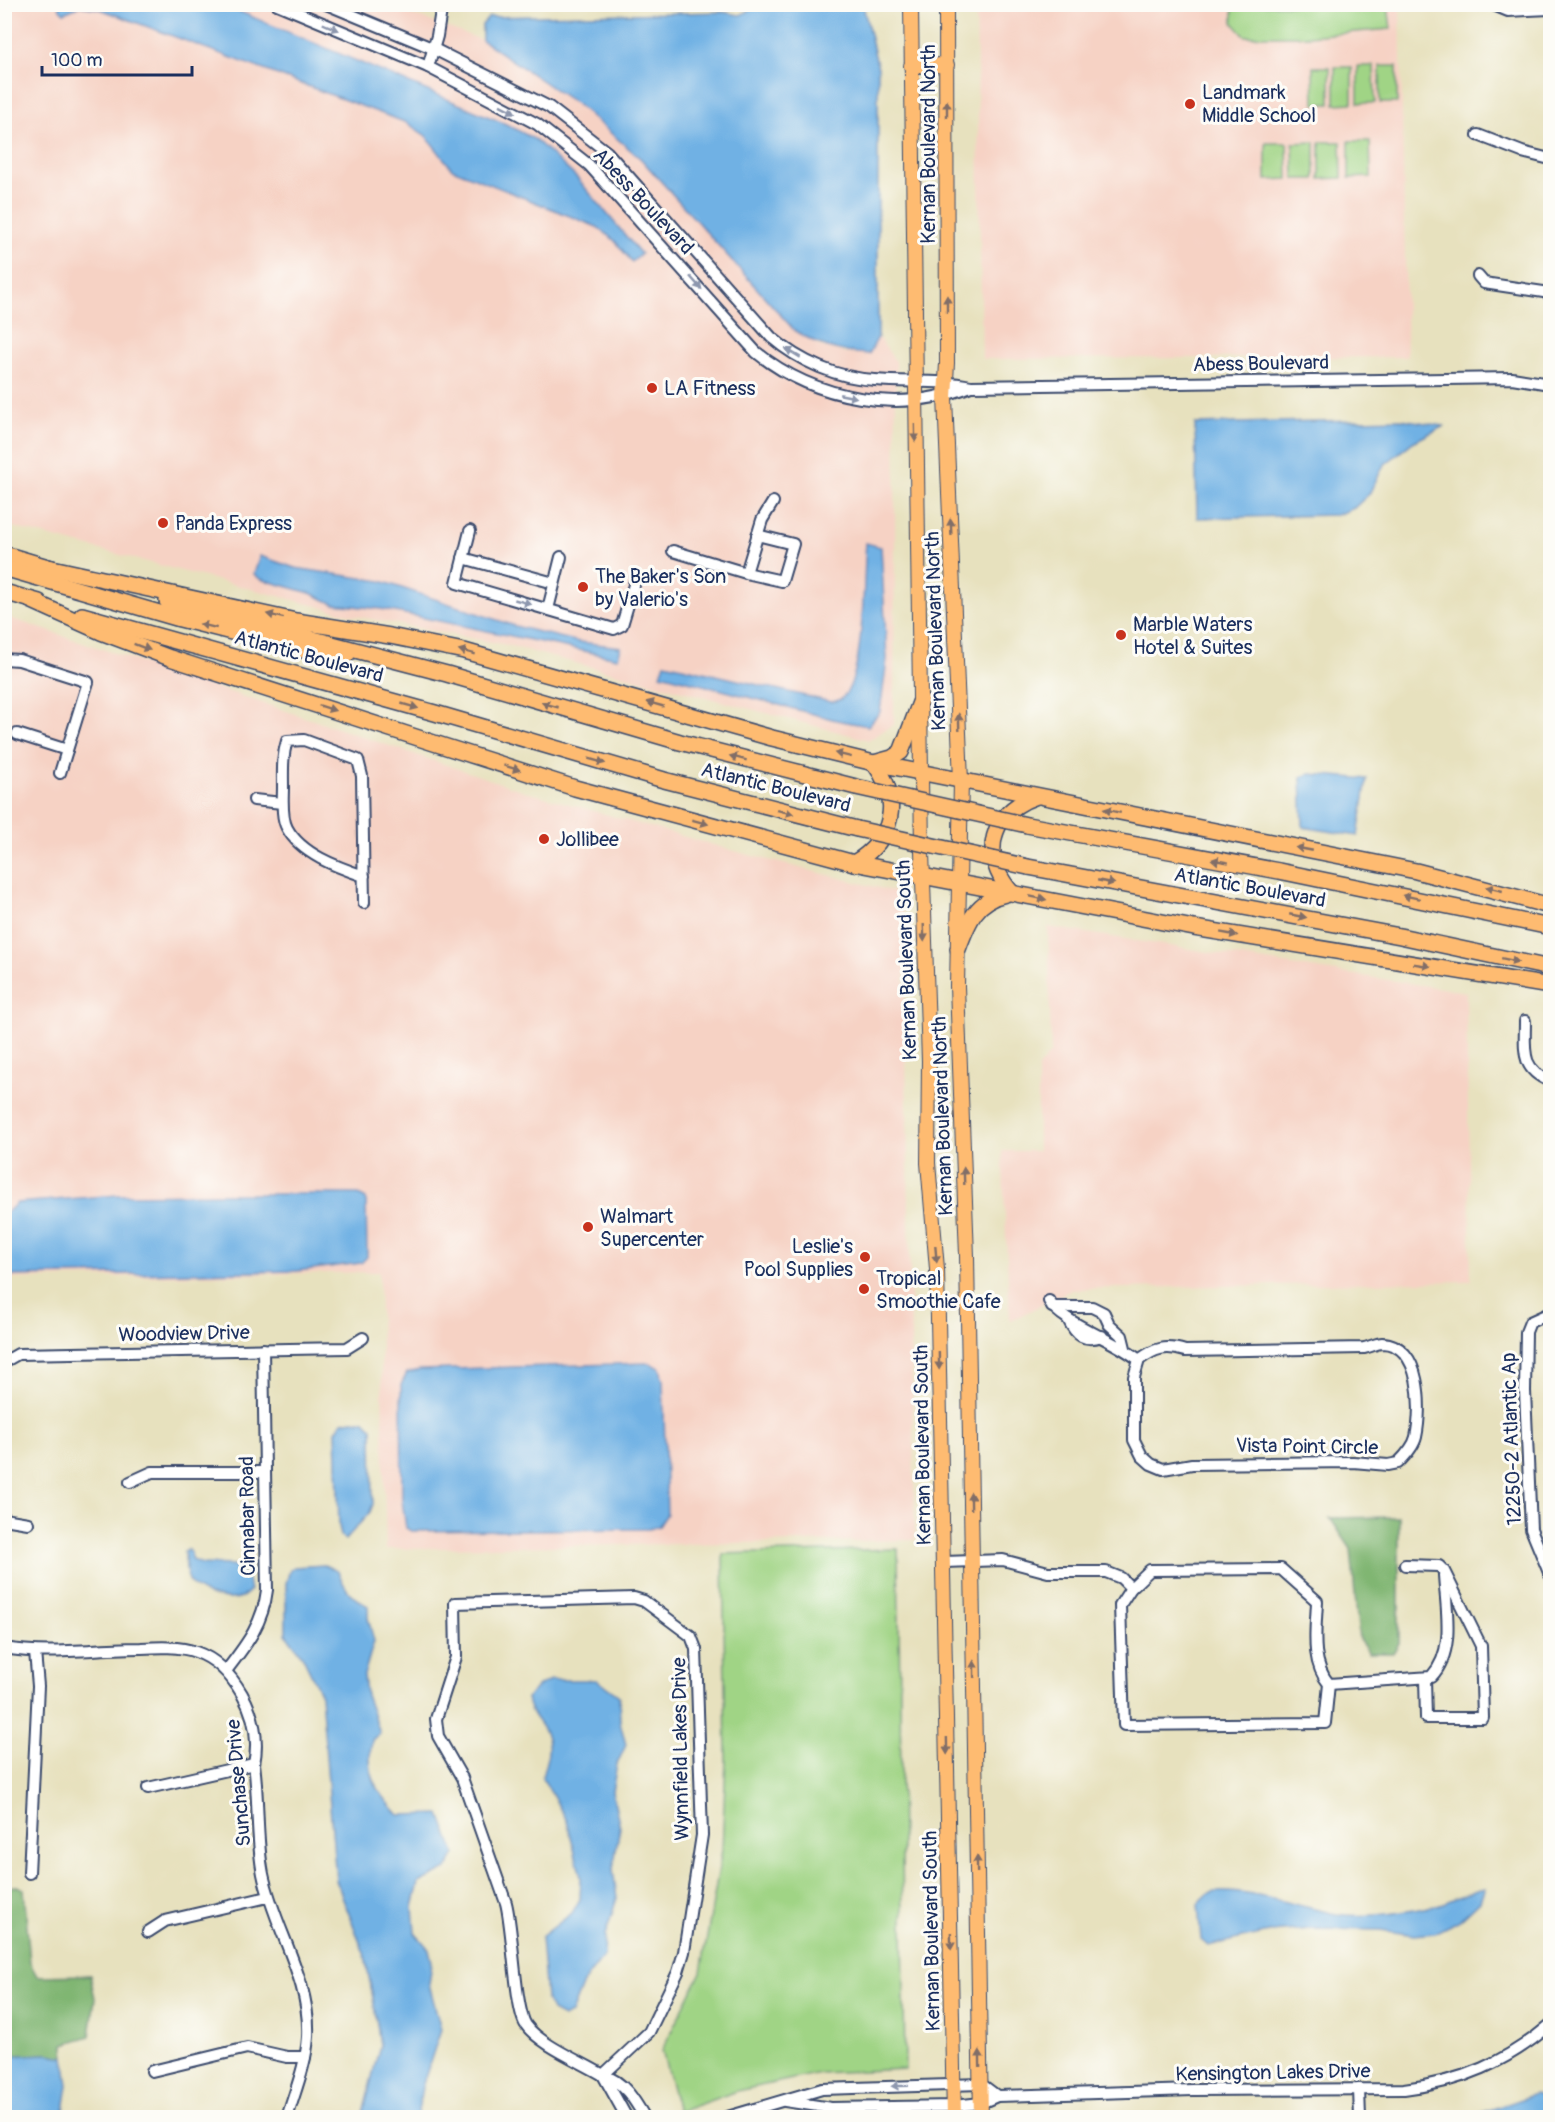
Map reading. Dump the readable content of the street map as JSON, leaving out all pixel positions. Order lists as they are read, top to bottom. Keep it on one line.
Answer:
{"streets":{"highway":["Atlantic Boulevard"],"main road":["Kernan Boulevard North","Kernan Boulevard South"],"street":["Abess Boulevard","Woodview Drive","12250-2 Atlantic Ap","Vista Point Circle","Cinnabar Road","Wynnfield Lakes Drive","Sunchase Drive","Kensington Lakes Drive"]},"crossings":[["Kernan Boulevard North","Abess Boulevard"],["Kernan Boulevard North","Kernan Boulevard South"],["Kernan Boulevard South","Kensington Lakes Drive"],["Woodview Drive","Cinnabar Road"],["Cinnabar Road","Sunchase Drive"]],"places":["Landmark Middle School","LA Fitness","Panda Express","The Baker's Son by Valerio's","Marble Waters Hotel & Suites","Jollibee","Walmart Supercenter","Leslie's Pool Supplies","Tropical Smoothie Cafe"],"scale_bar":"100 m"}
